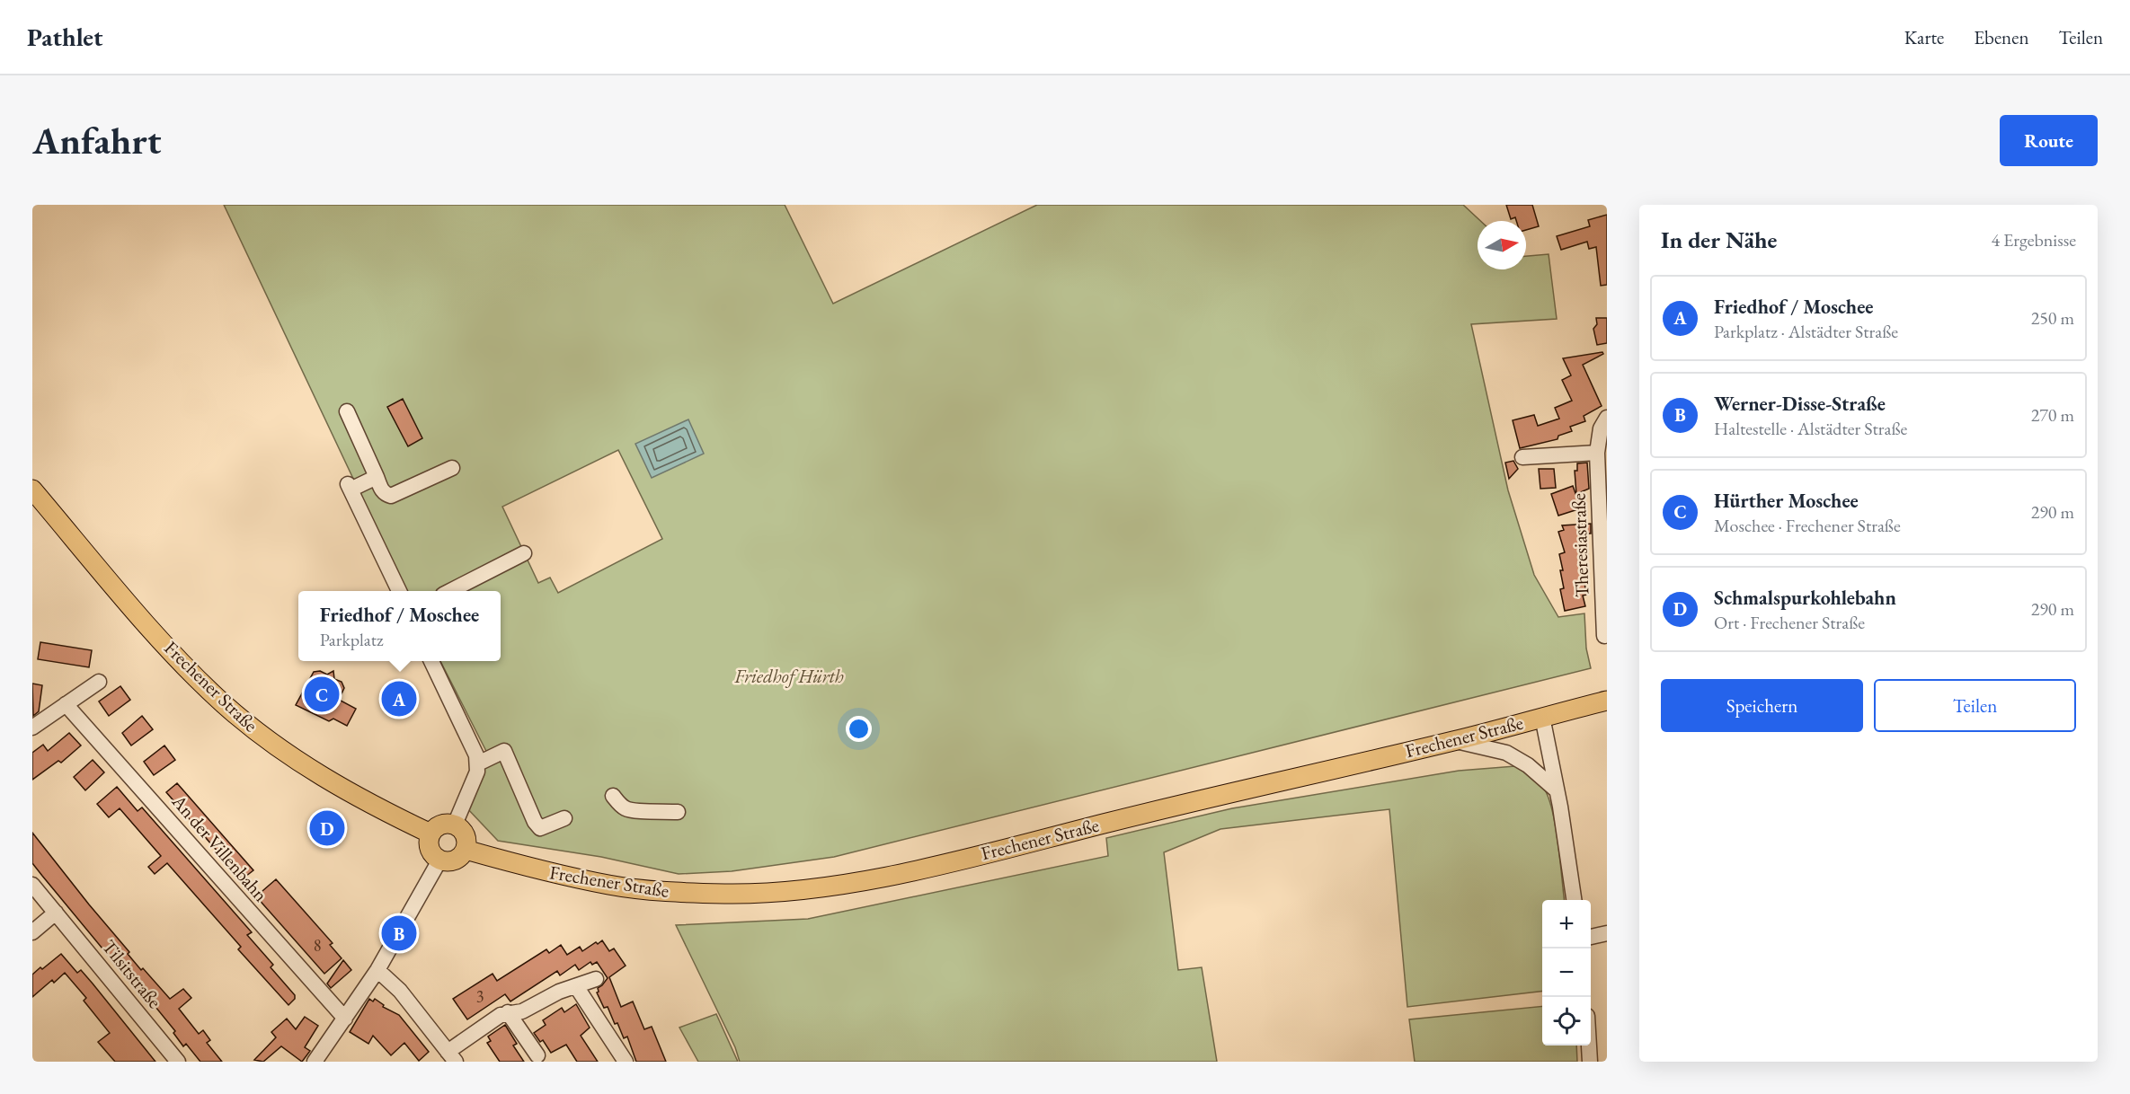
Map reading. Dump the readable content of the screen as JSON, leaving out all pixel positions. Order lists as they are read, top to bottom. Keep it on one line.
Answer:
{"streets":{"main road":["Frechener Straße"],"street":["Theresiastraße","An der Villenbahn","Tilsitstraße"]},"parks":["Friedhof Hürth"],"house_numbers":["8","3"],"north":"right","page":{"header":"Pathlet","nav":["Karte","Ebenen","Teilen"],"buttons":["Route",["Speichern","Teilen"]],"title":"Anfahrt","heading":["In der Nähe","4 Ergebnisse"],"list":[{"mark":"A","name":"Friedhof / Moschee","note":"Parkplatz · Alstädter Straße","value":"250 m"},{"mark":"B","name":"Werner-Disse-Straße","note":"Haltestelle · Alstädter Straße","value":"270 m"},{"mark":"C","name":"Hürther Moschee","note":"Moschee · Frechener Straße","value":"290 m"},{"mark":"D","name":"Schmalspurkohlebahn","note":"Ort · Frechener Straße","value":"290 m"}],"popup":["Friedhof / Moschee","Parkplatz"],"pins":["C","A","D","B"],"map_buttons":["+","−"]}}
